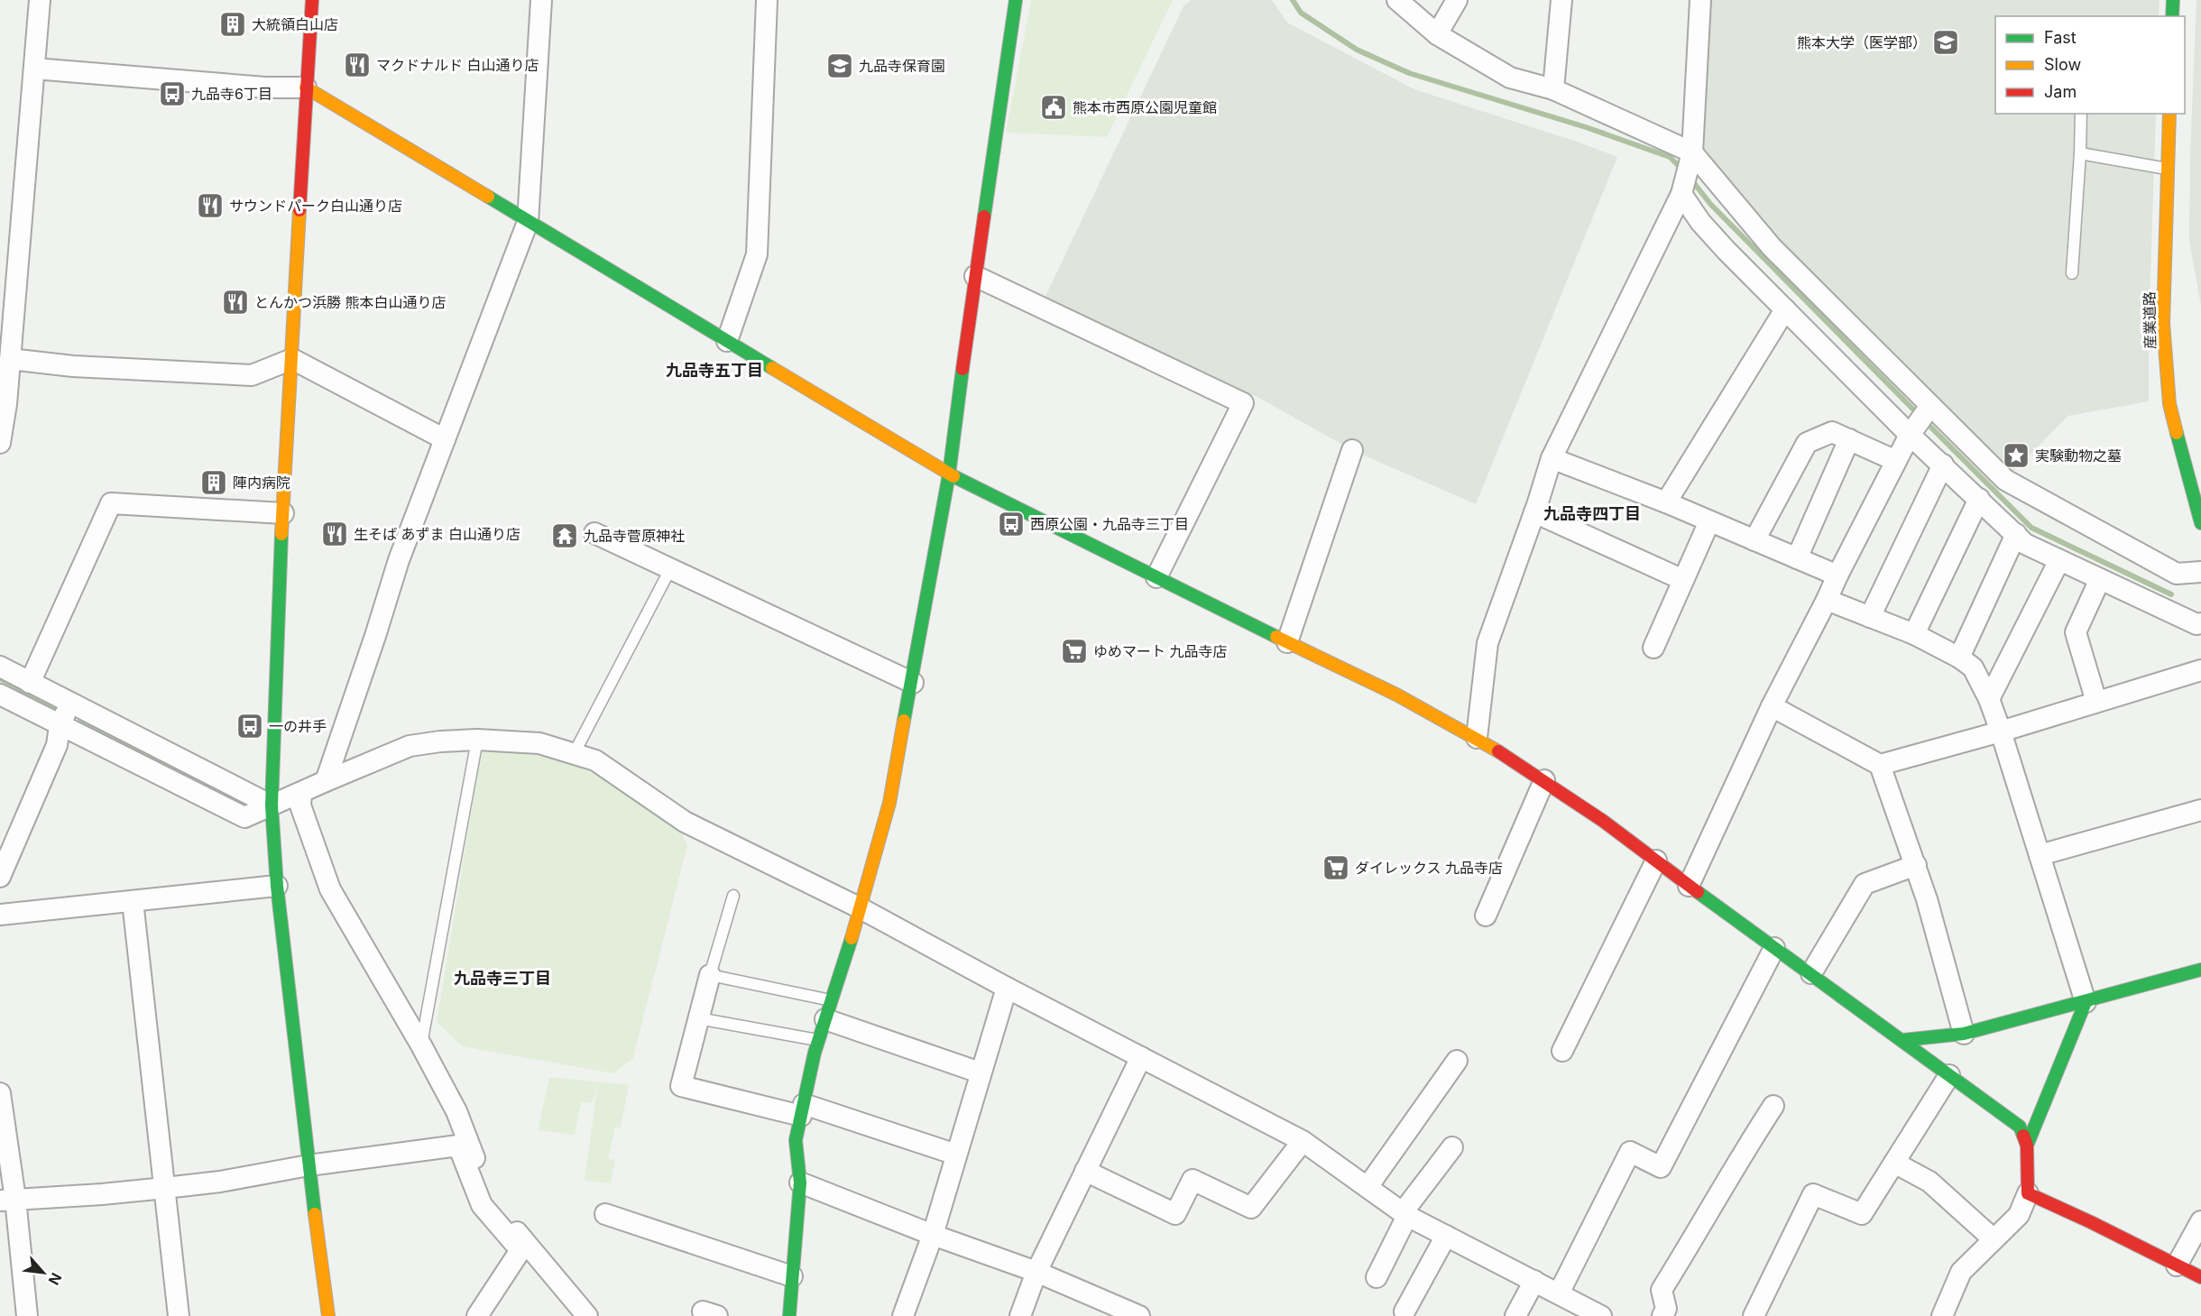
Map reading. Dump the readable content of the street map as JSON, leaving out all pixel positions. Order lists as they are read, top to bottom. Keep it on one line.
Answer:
{"streets":{"street":["産業道路"]},"districts":["九品寺五丁目","九品寺四丁目","九品寺三丁目"],"places":{"building":["大統領白山店","陣内病院"],"school or university":["熊本大学（医学部）","九品寺保育園"],"restaurant":["マクドナルド 白山通り店","サウンドパーク白山通り店","とんかつ浜勝 熊本白山通り店","生そば あずま 白山通り店"],"bus stop":["九品寺6丁目","西原公園・九品寺三丁目","一の井手"],"public building":["熊本市西原公園児童館"],"place":["実験動物之墓"],"temple":["九品寺菅原神社"],"supermarket":["ゆめマート 九品寺店","ダイレックス 九品寺店"]},"legend":["Fast","Slow","Jam"],"north":"bottom right"}
